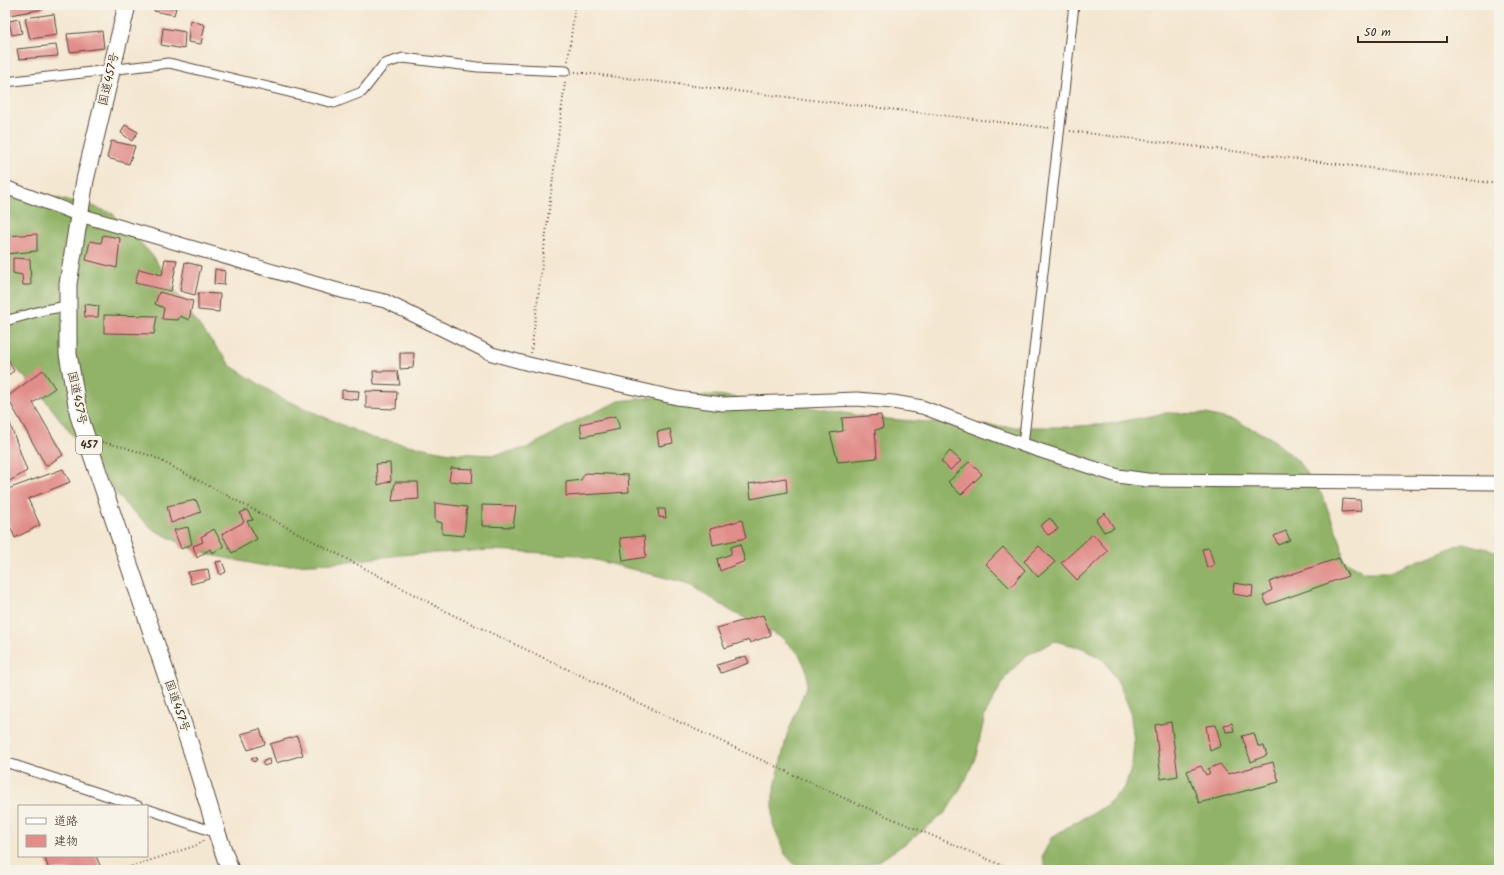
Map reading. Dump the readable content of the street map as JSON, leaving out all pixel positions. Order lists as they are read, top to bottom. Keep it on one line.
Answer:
{"streets":{"highway":["国道457号","457"]},"legend":["道路","建物"],"scale_bar":"50 m"}
